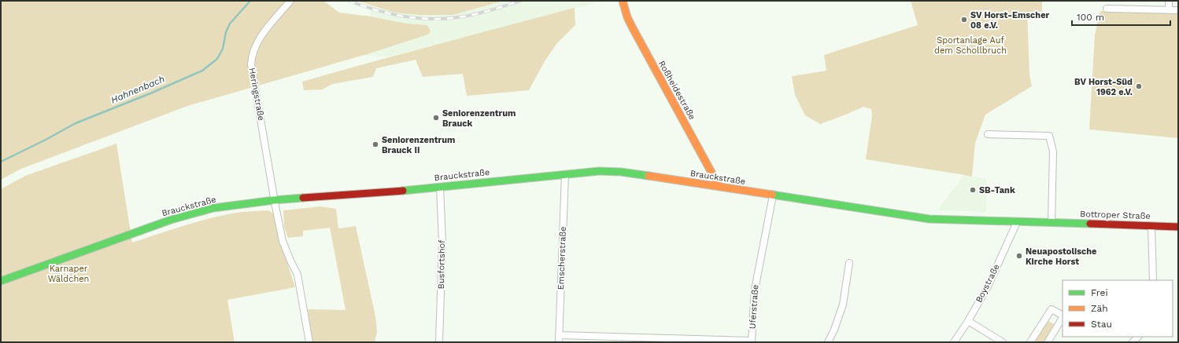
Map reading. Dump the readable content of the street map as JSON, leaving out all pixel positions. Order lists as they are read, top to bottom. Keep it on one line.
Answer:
{"streets":{"main road":["Roßheidestraße","Brauckstraße","Bottroper Straße"],"street":["Heringstraße","Emscherstraße","Busfortshof","Boystraße","Uferstraße"]},"crossings":[["Roßheidestraße","Brauckstraße"],["Heringstraße","Brauckstraße"],["Brauckstraße","Bottroper Straße"],["Brauckstraße","Emscherstraße"],["Brauckstraße","Busfortshof"],["Brauckstraße","Uferstraße"],["Bottroper Straße","Boystraße"],["Emscherstraße","Uferstraße"]],"water":["Hahnenbach"],"parks":["Sportanlage Auf dem Schollbruch","Karnaper Wäldchen"],"places":["SV Horst-Emscher 08 e.V.","BV Horst-Süd 1962 e.V.","Seniorenzentrum Brauck","Seniorenzentrum Brauck II","SB-Tank","Neuapostolische Kirche Horst"],"legend":["Frei","Zäh","Stau"],"scale_bar":"100 m"}
